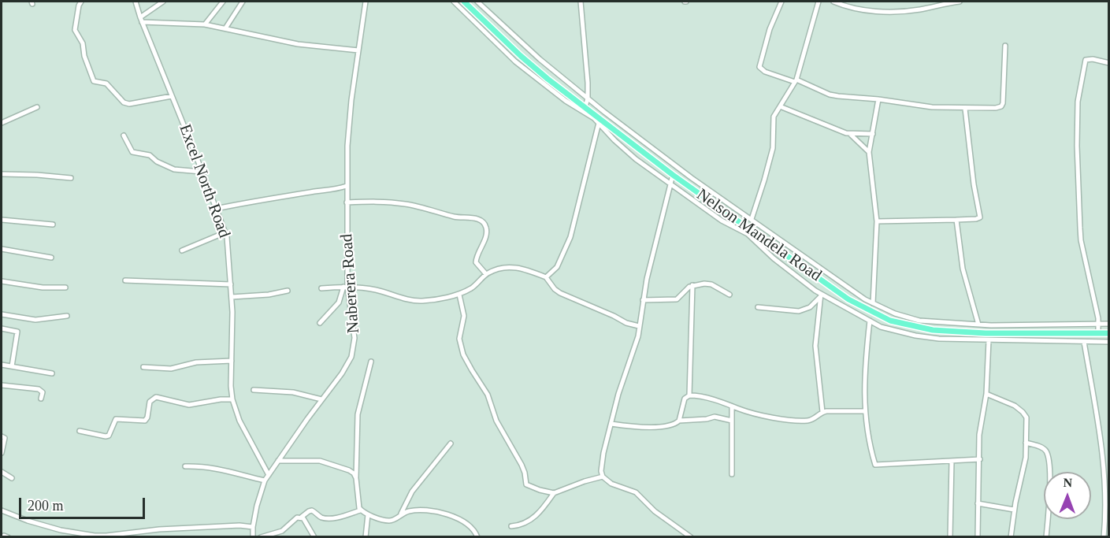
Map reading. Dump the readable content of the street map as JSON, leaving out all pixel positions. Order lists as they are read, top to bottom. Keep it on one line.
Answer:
{"streets":{"main road":["Nelson Mandela Road"],"street":["Excel North Road","Naberera Road"]},"crossings":[["Excel North Road","Naberera Road"]],"scale_bar":"200 m","north":"top"}
